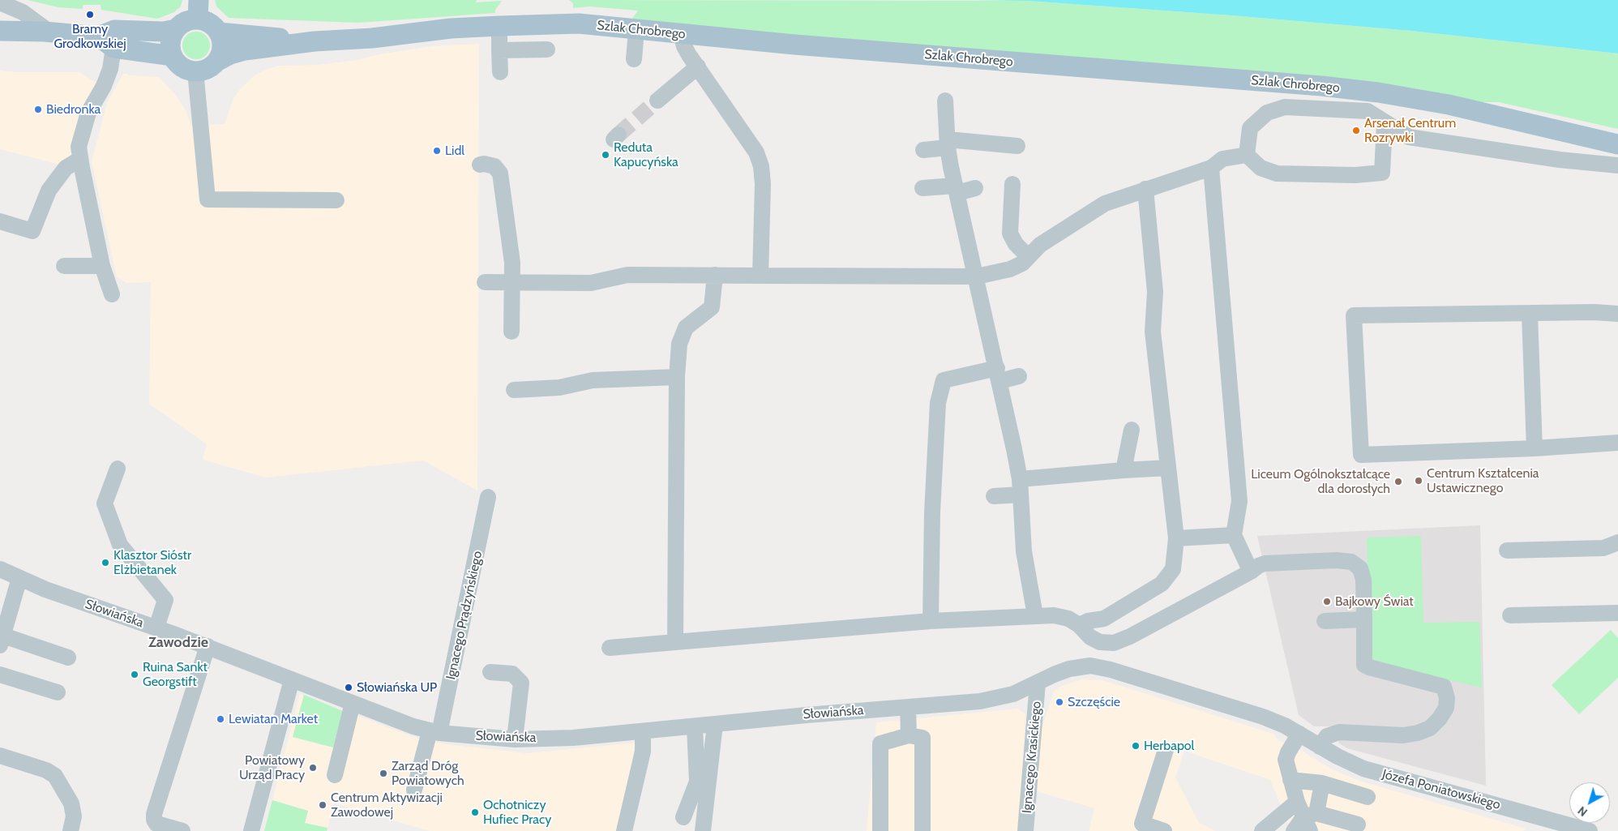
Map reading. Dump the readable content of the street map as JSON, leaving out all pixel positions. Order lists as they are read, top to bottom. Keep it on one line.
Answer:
{"streets":{"main road":["Szlak Chrobrego"],"street":["Słowiańska","Ignacego Prądzyńskiego","Ignacego Krasickiego","Józefa Poniatowskiego"]},"crossings":[["Słowiańska","Ignacego Prądzyńskiego"],["Słowiańska","Ignacego Krasickiego"],["Słowiańska","Józefa Poniatowskiego"],["Ignacego Krasickiego","Józefa Poniatowskiego"]],"districts":["Zawodzie"],"places":["Bramy Grodkowskiej","Biedronka","Arsenał Centrum Rozrywki","Lidl","Reduta Kapucyńska","Centrum Kształcenia Ustawicznego","Liceum Ogólnokształcące dla dorosłych","Klasztor Sióstr Elżbietanek","Bajkowy Świat","Ruina Sankt Georgstift","Słowiańska UP","Szczęście","Lewiatan Market","Herbapol","Powiatowy Urząd Pracy","Zarząd Dróg Powiatowych","Centrum Aktywizacji Zawodowej","Ochotniczy Hufiec Pracy"],"north":"bottom left"}
